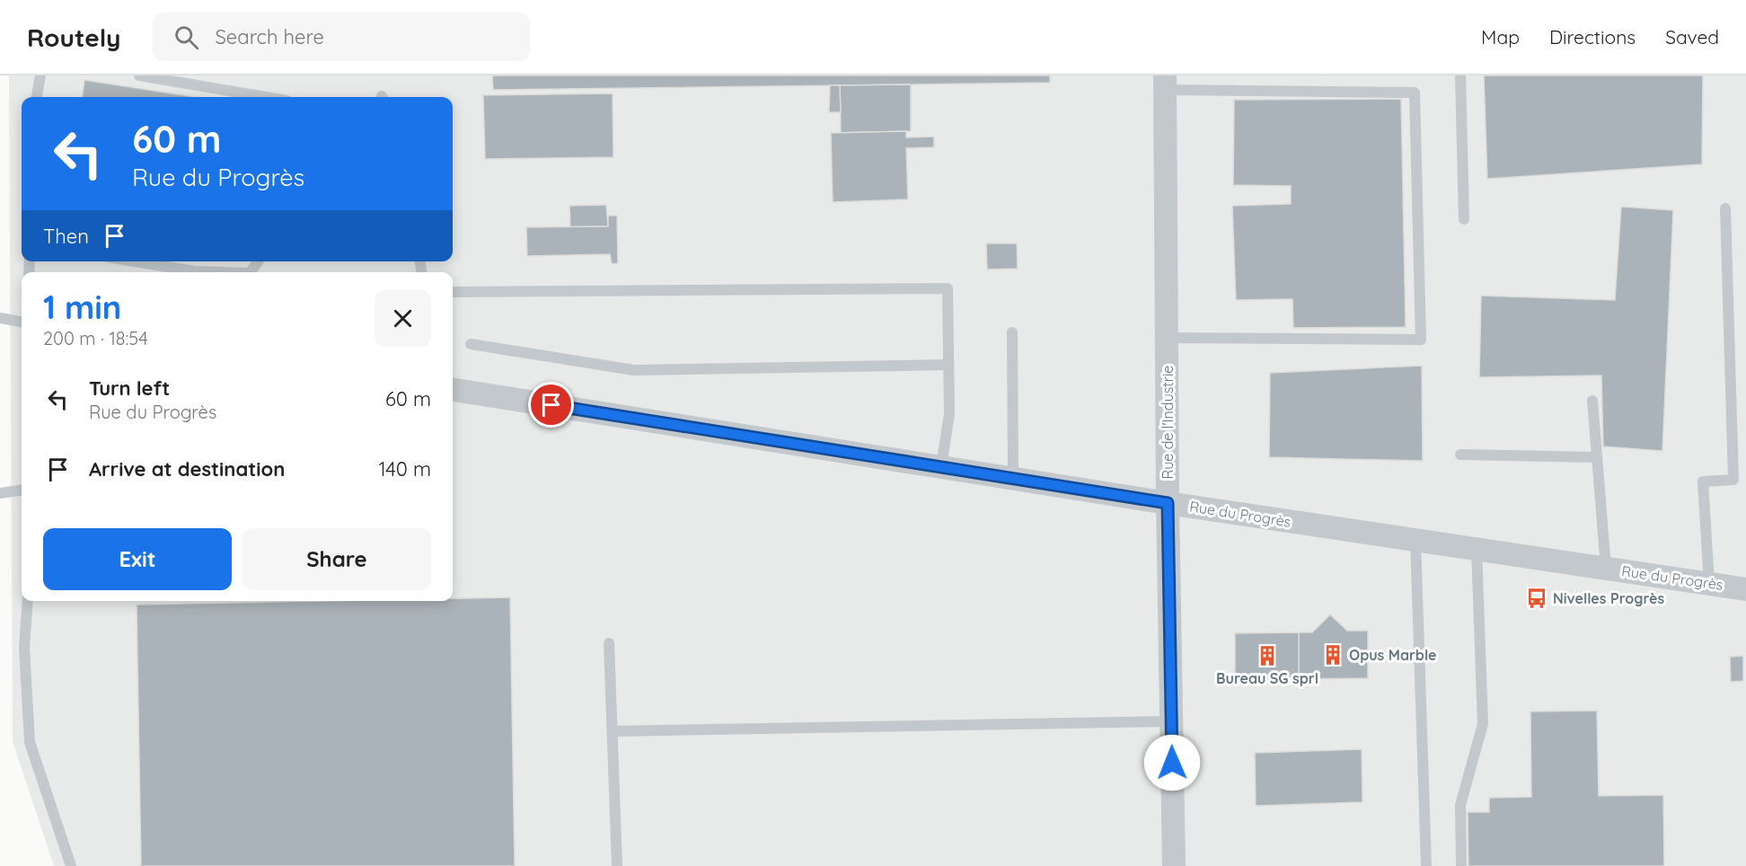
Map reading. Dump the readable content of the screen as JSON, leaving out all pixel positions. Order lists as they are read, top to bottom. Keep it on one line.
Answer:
{"streets":{"street":["Rue de l'Industrie","Rue du Progrès"]},"crossings":[["Rue de l'Industrie","Rue du Progrès"]],"places":{"bus stop":["Nivelles Progrès"],"building":["Opus Marble","Bureau SG sprl"]},"page":{"header":"Routely","search":"Search here","nav":["Map","Directions","Saved"],"turn":["60 m","Rue du Progrès"],"then":"Then","heading":["1 min","200 m · 18:54"],"list":[{"name":"Turn left","note":"Rue du Progrès","value":"60 m"},{"name":"Arrive at destination","value":"140 m"}],"buttons":["Exit","Share"]}}
